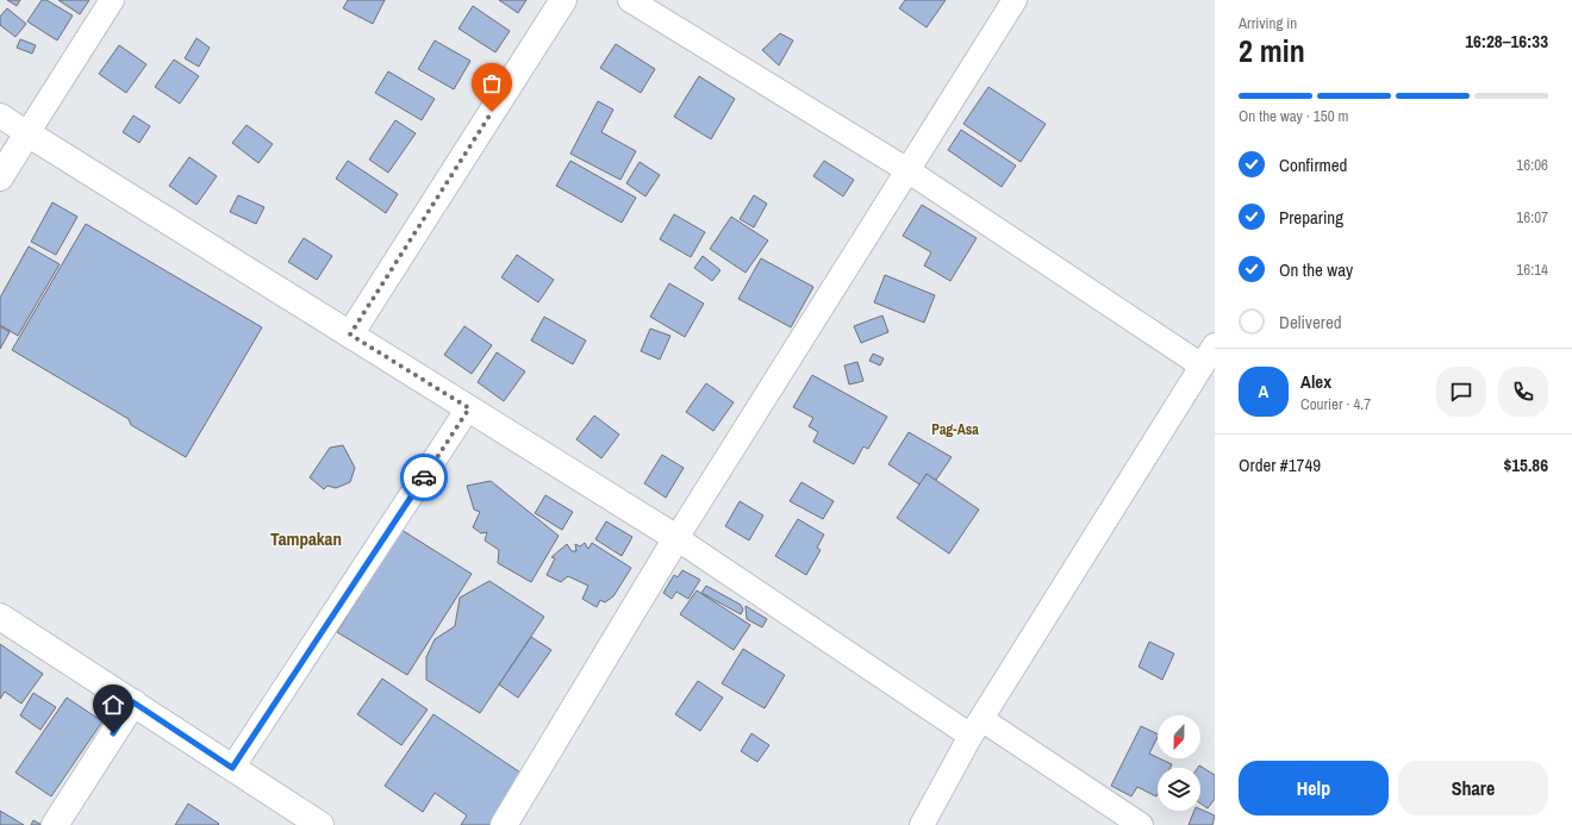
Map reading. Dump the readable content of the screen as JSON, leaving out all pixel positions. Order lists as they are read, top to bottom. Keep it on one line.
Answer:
{"districts":["Pag-Asa","Tampakan"],"north":"bottom","page":{"heading":["2 min","Arriving in","16:28–16:33"],"panel":["Alex","Courier · 4.7","Order #1749","$15.86"],"bar":"On the way · 150 m","list":[["Confirmed","16:06"],["Preparing","16:07"],["On the way","16:14"],"Delivered"],"round":"A","buttons":["Help","Share"]}}
